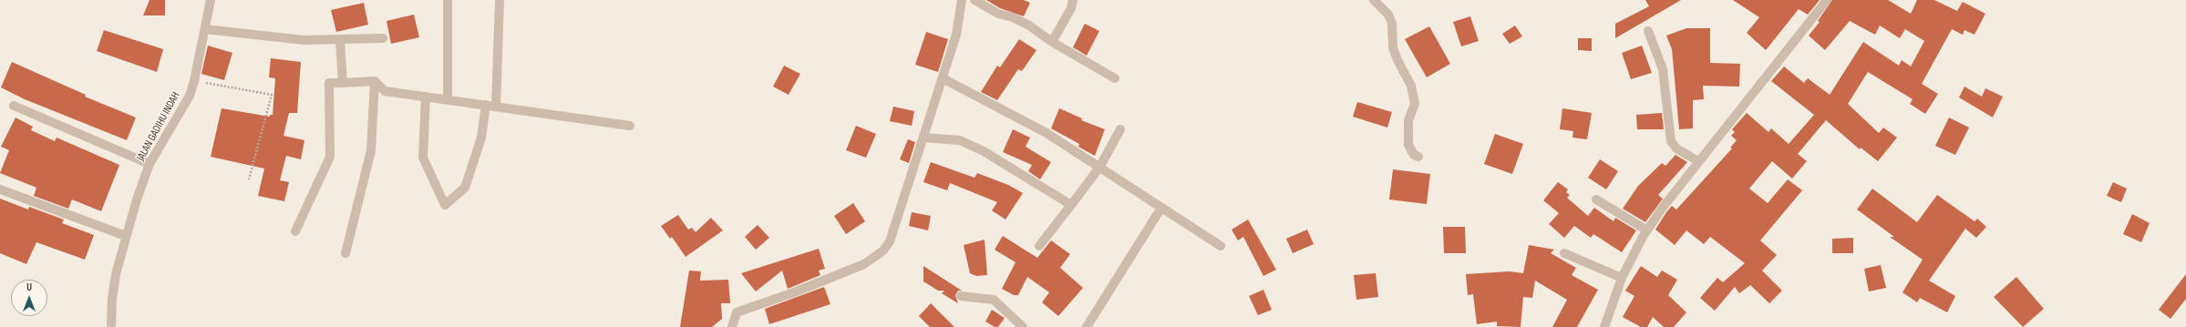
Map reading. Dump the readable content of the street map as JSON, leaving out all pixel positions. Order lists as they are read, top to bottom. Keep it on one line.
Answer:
{"streets":{"street":["JALAN GADIHU INDAH"]},"north":"top"}
